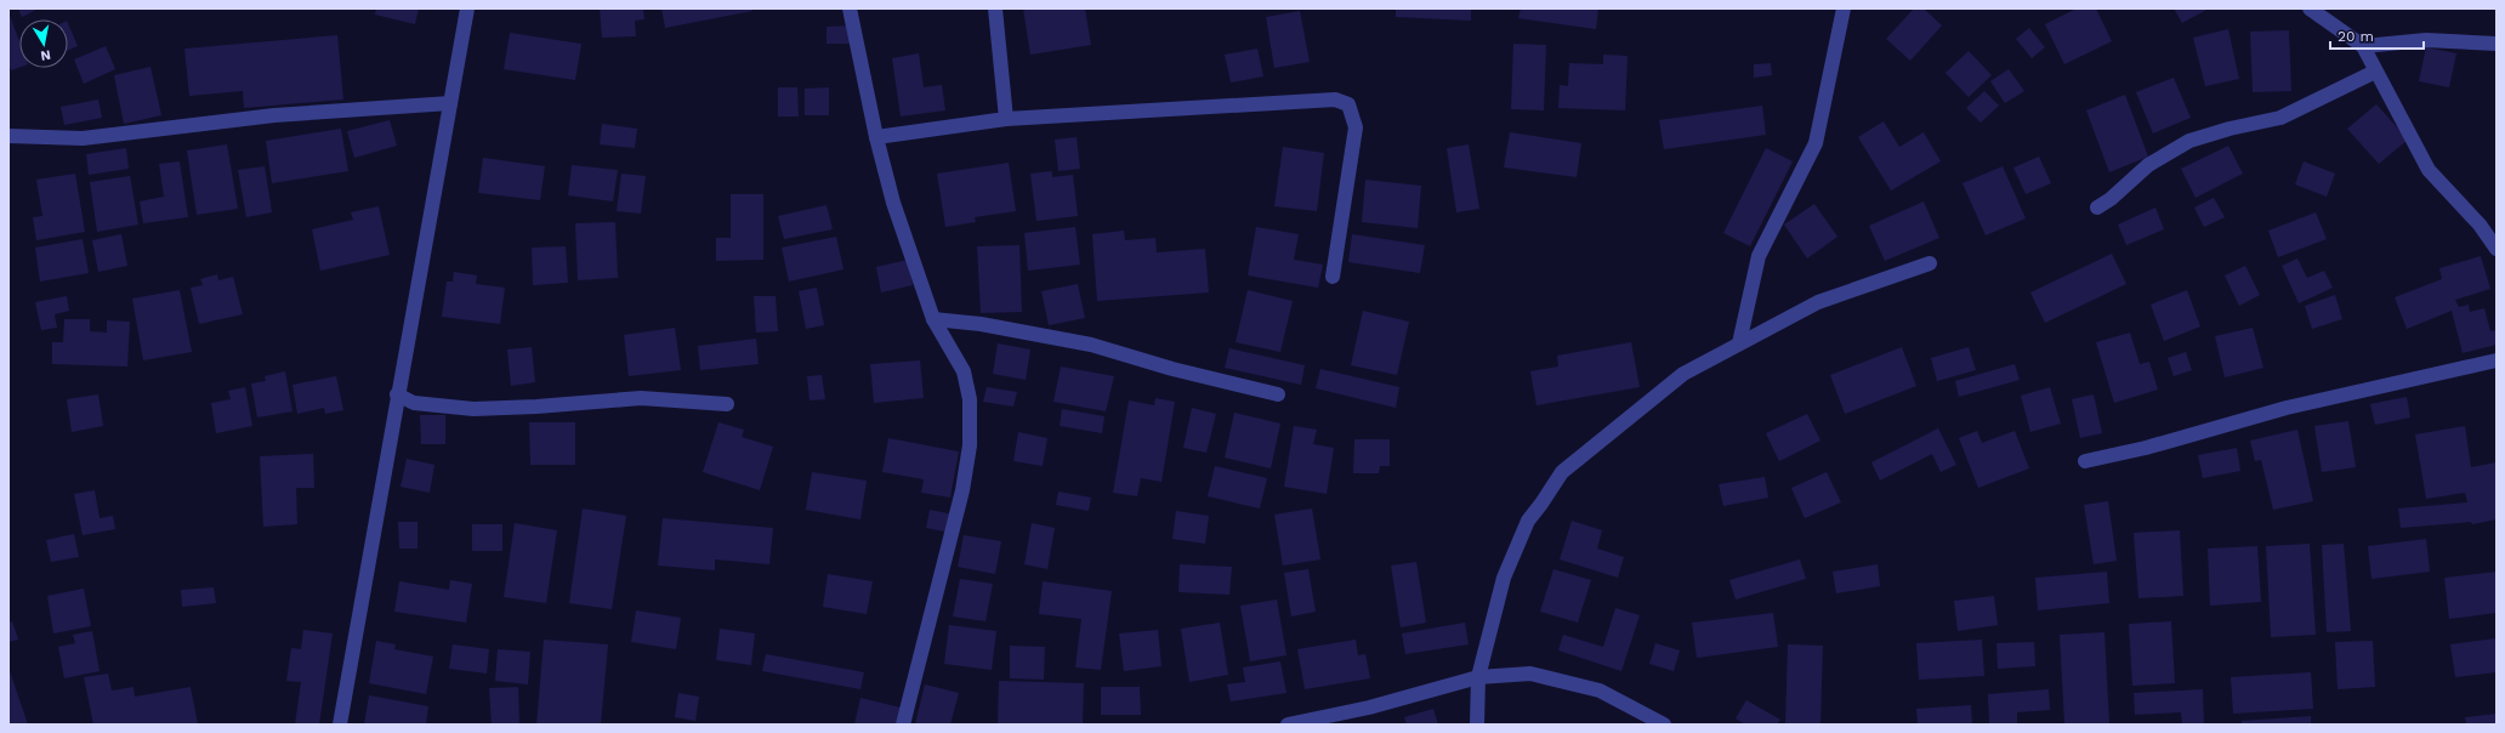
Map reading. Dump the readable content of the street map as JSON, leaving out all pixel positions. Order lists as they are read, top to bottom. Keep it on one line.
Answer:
{"scale_bar":"20 m","north":"bottom"}
